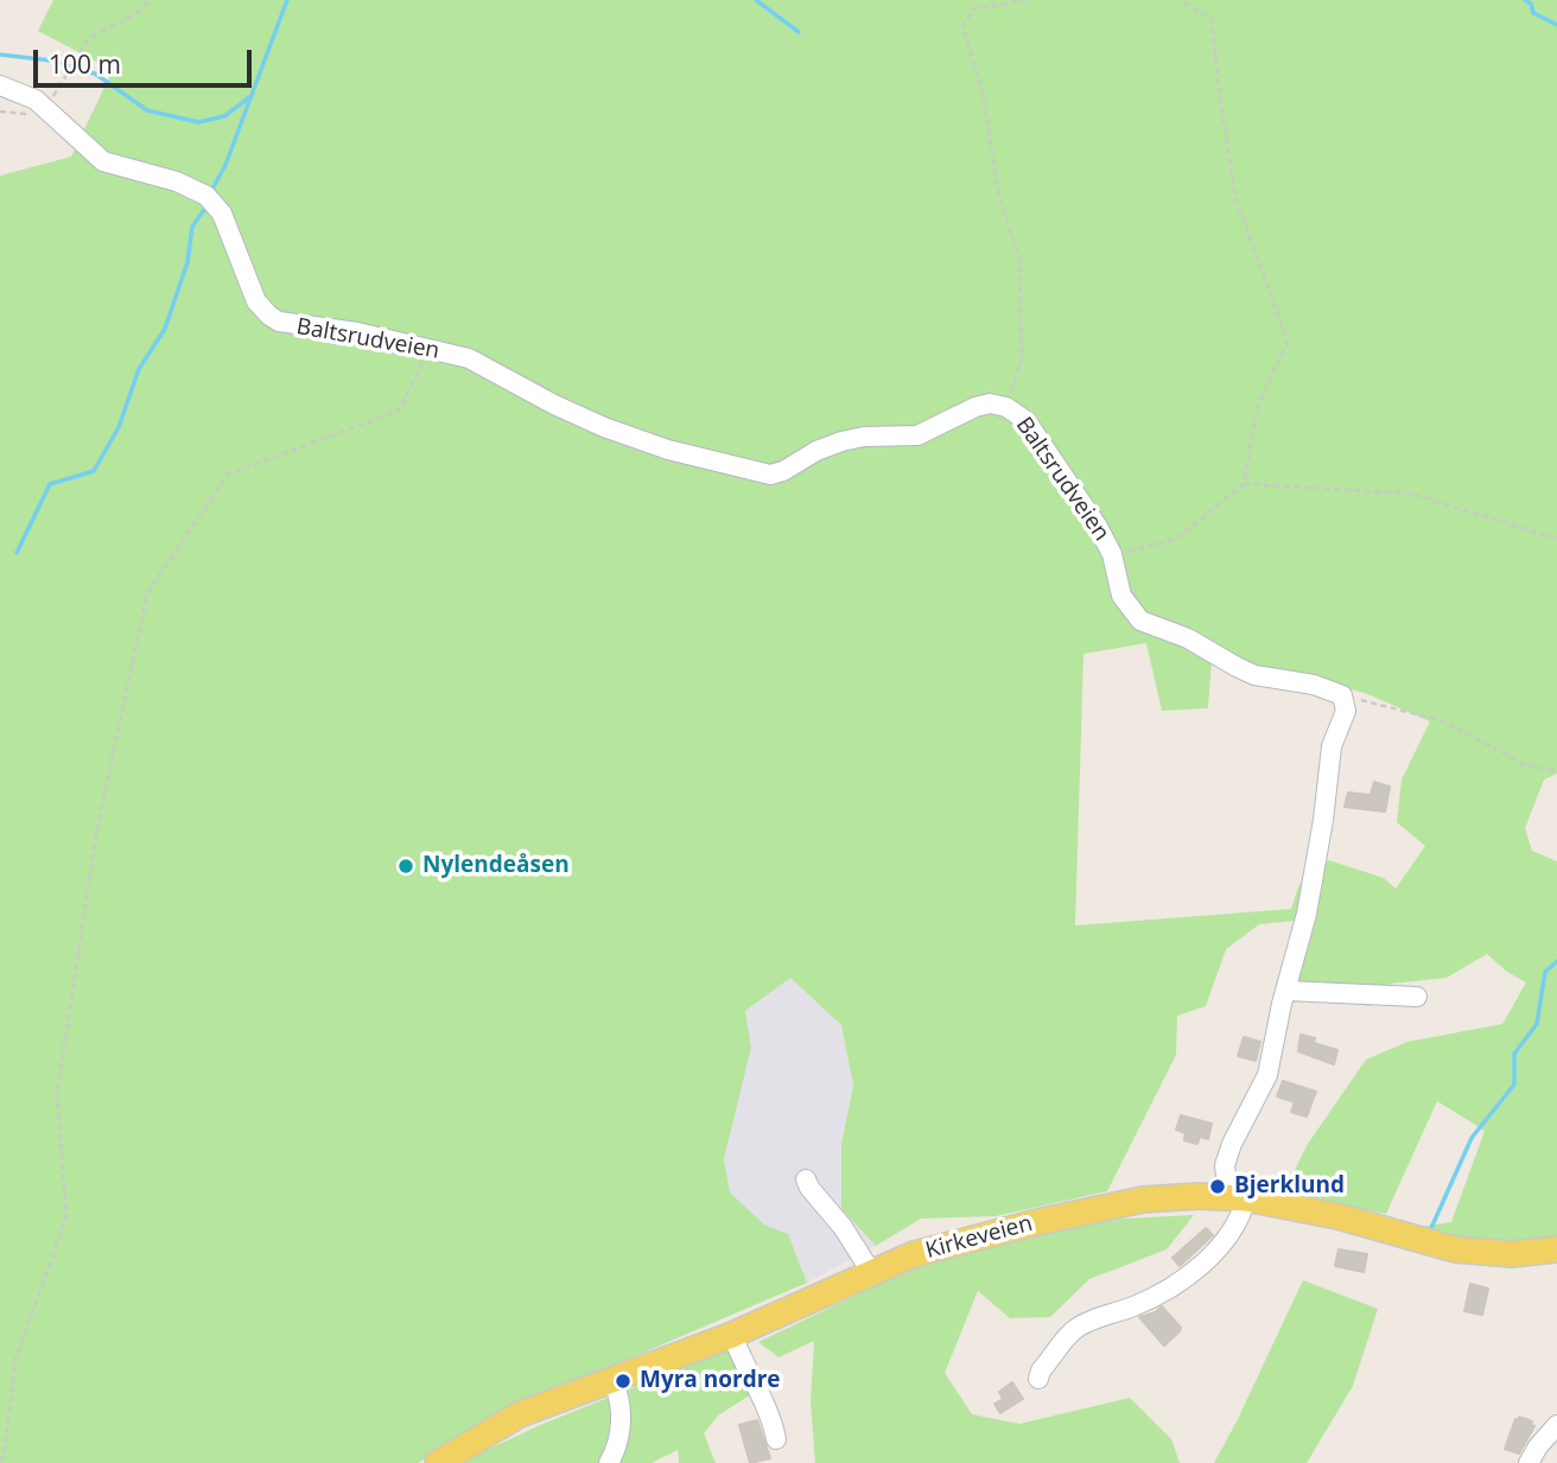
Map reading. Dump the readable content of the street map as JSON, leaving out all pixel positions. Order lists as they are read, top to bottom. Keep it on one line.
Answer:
{"streets":{"main road":["Kirkeveien"],"lane":["Baltsrudveien"]},"places":["Nylendeåsen","Bjerklund","Myra nordre"],"scale_bar":"100 m"}
